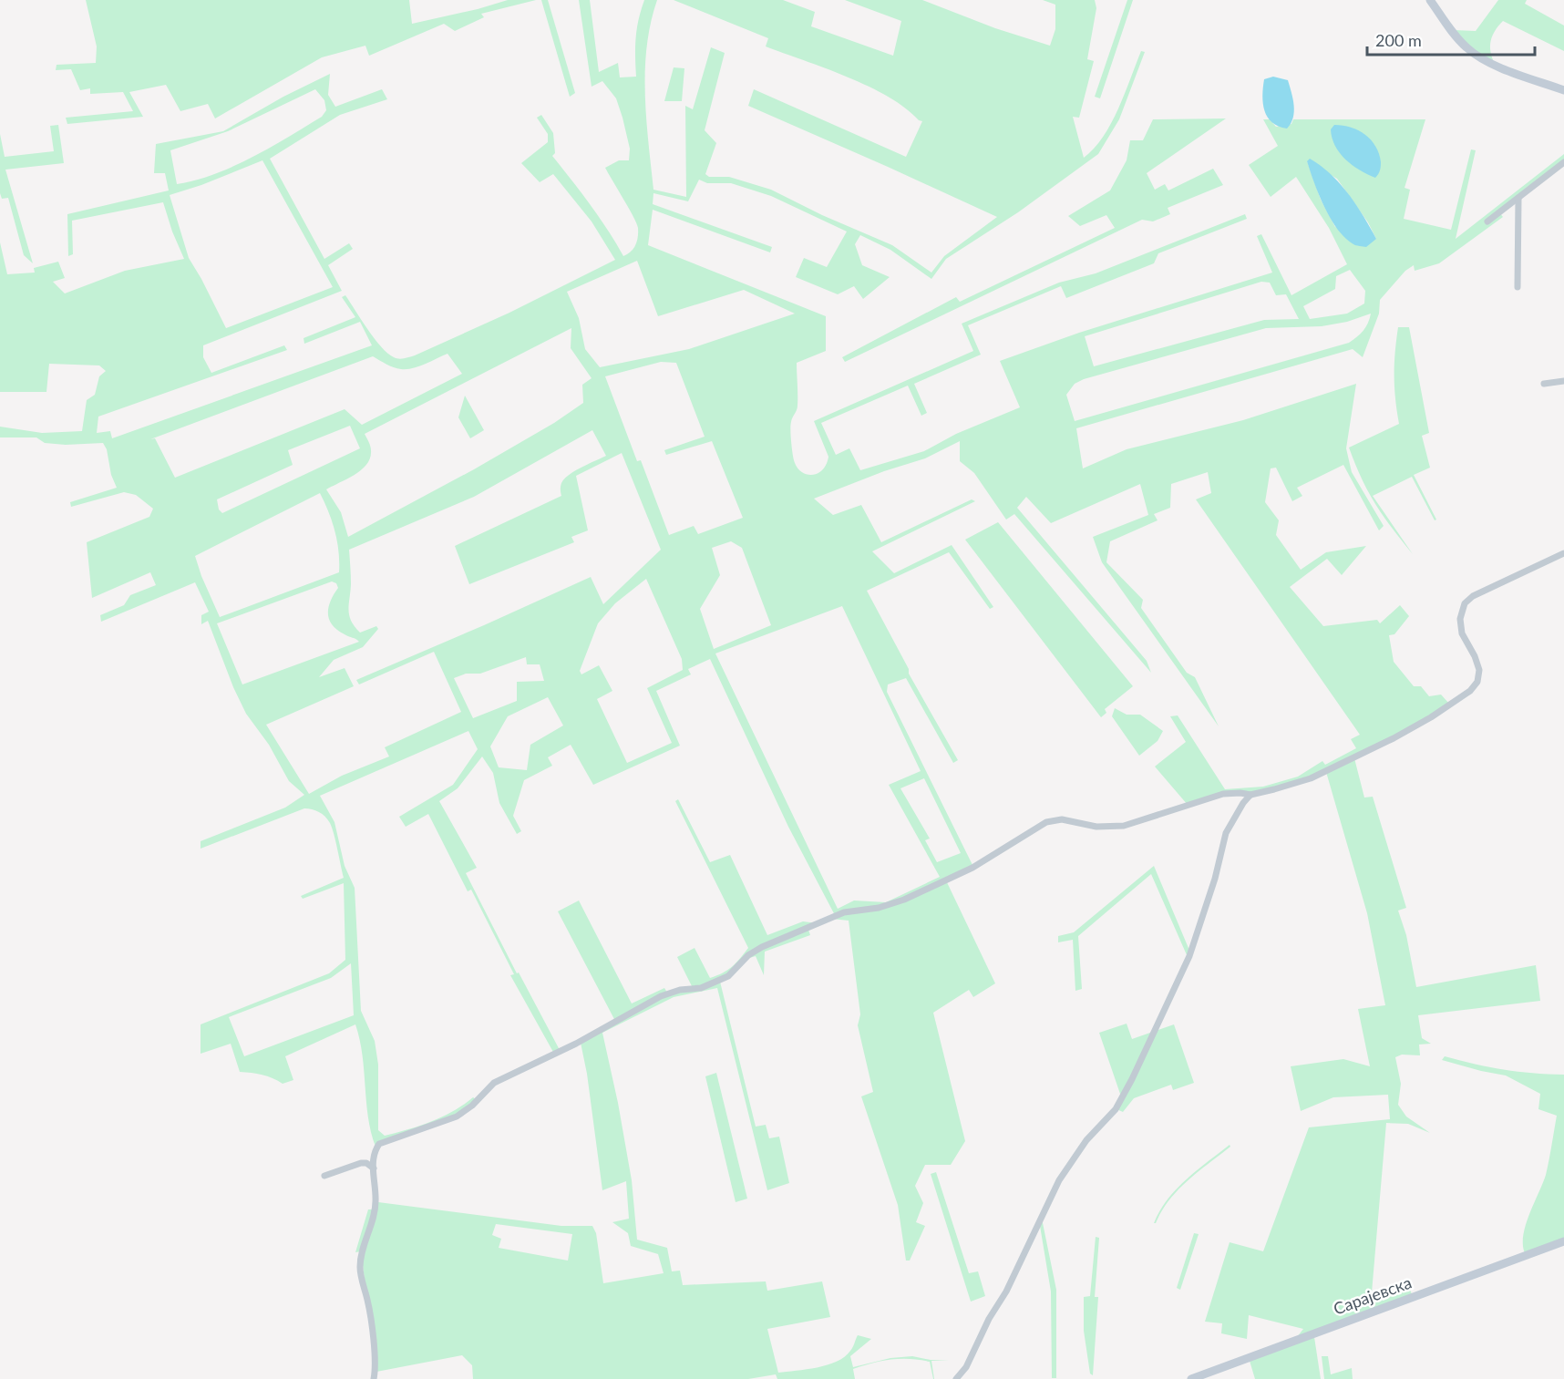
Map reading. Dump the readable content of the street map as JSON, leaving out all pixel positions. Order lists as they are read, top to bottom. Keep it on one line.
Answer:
{"streets":{"main road":["Сарајевска"]},"scale_bar":"200 m"}
